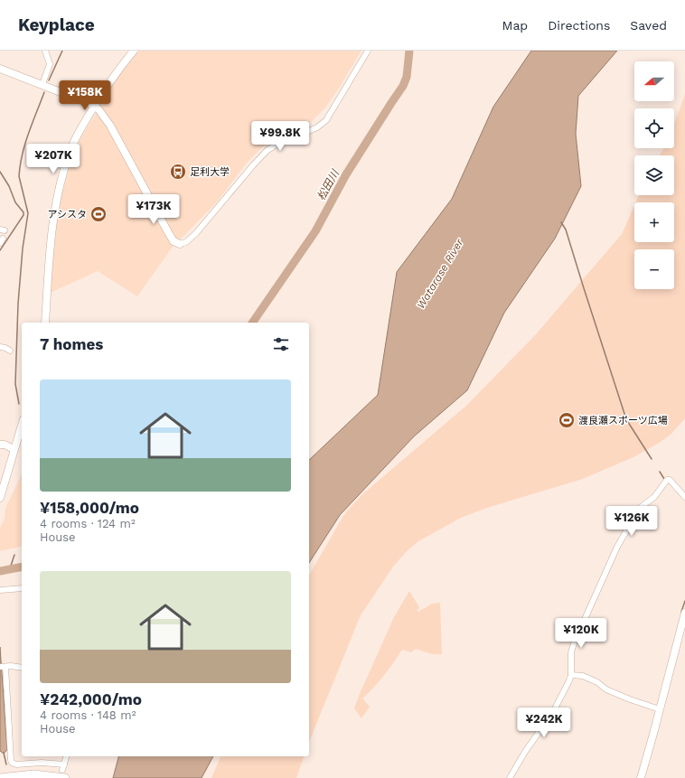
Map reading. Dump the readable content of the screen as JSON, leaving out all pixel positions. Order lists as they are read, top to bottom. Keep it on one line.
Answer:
{"water":["松田川","Watarase River"],"places":{"bus stop":["足利大学"],"sports":["アシスタ","渡良瀬スポーツ広場"]},"north":"left","page":{"header":"Keyplace","nav":["Map","Directions","Saved"],"map_buttons":["+","−"],"price":["¥158K","¥99.8K","¥207K","¥173K","¥126K","¥120K","¥242K"],"heading":"7 homes","list":[{"name":"¥158,000/mo","note":"4 rooms · 124 m² · House"},{"name":"¥242,000/mo","note":"4 rooms · 148 m² · House"}]}}
